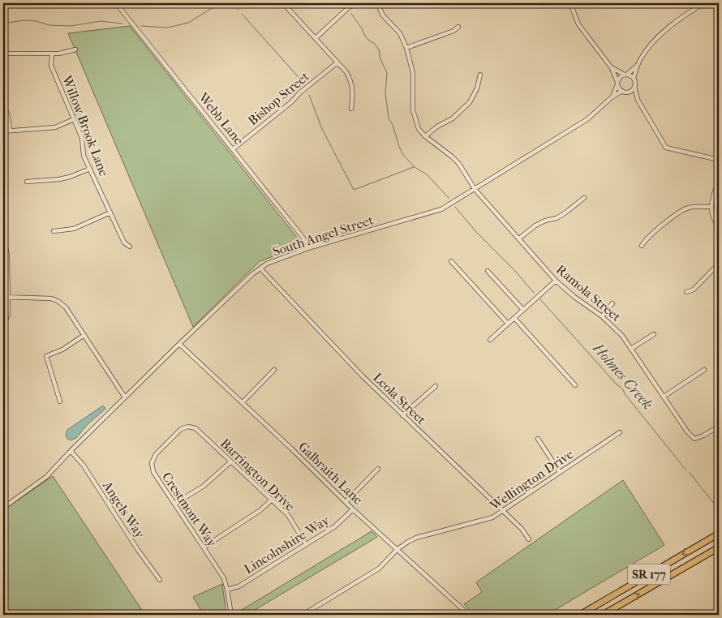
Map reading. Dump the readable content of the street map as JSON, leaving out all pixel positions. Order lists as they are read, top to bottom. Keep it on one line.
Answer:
{"streets":{"highway":["SR 177"],"street":["Bishop Street","Webb Lane","Willow Brook Lane","South Angel Street","Ramola Street","Leola Street","Galbraith Lane","Barrington Drive","Wellington Drive","Angels Way","Crestmont Way","Lincolnshire Way"]},"crossings":[["Bishop Street","Webb Lane"],["Webb Lane","South Angel Street"],["South Angel Street","Ramola Street"],["South Angel Street","Leola Street"],["South Angel Street","Galbraith Lane"],["South Angel Street","Angels Way"],["Leola Street","Wellington Drive"],["Galbraith Lane","Wellington Drive"],["Galbraith Lane","Lincolnshire Way"],["Barrington Drive","Crestmont Way"],["Barrington Drive","Lincolnshire Way"],["Crestmont Way","Lincolnshire Way"]],"water":["Holmes Creek"]}
